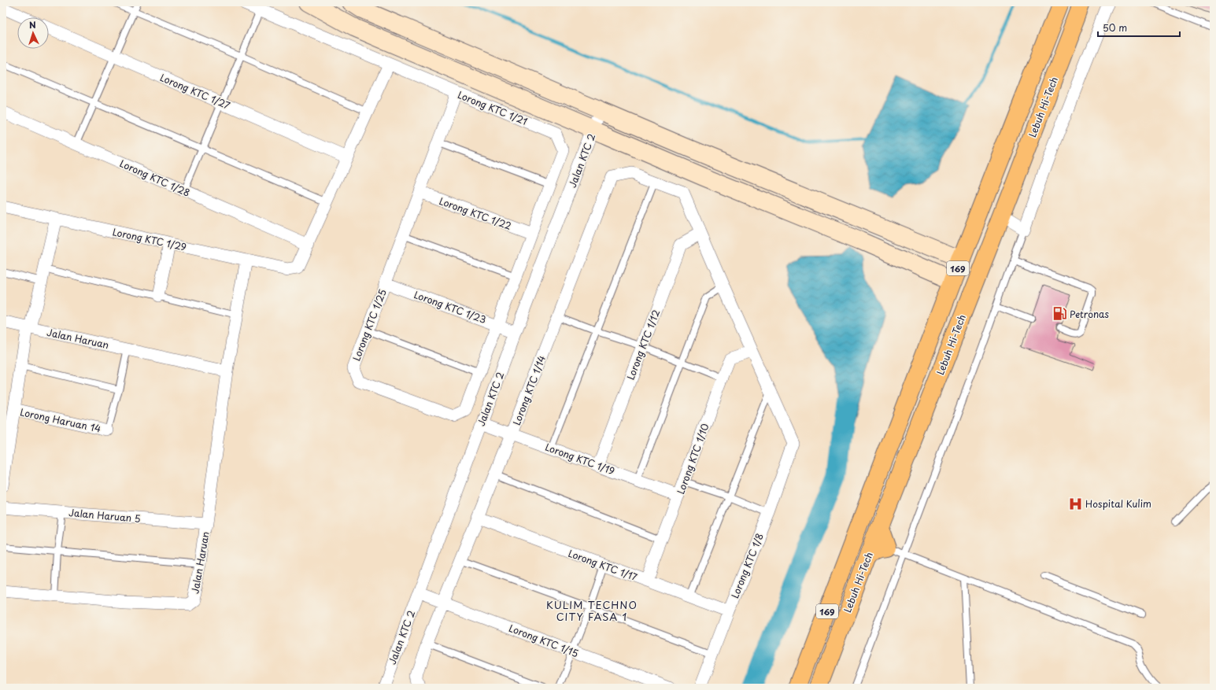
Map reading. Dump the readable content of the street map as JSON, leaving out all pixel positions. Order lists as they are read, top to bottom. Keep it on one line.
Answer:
{"streets":{"main road":["Lebuh Hi-Tech","169"],"street":["Lorong KTC 1/27","Lorong KTC 1/21","Jalan KTC 2","Lorong KTC 1/28","Lorong KTC 1/22","Lorong KTC 1/29","Lorong KTC 1/23","Lorong KTC 1/25","Jalan Haruan","Lorong KTC 1/12","Lorong KTC 1/14","Lorong Haruan 14","Lorong KTC 1/19","Lorong KTC 1/10","Jalan Haruan 5","Lorong KTC 1/17","Lorong KTC 1/8","Lorong KTC 1/15"]},"crossings":[["Lorong KTC 1/21","Lorong KTC 1/22"],["Lorong KTC 1/21","Lorong KTC 1/23"],["Lorong KTC 1/21","Lorong KTC 1/25"],["Jalan KTC 2","Lorong KTC 1/23"],["Jalan KTC 2","Lorong KTC 1/19"],["Jalan KTC 2","Lorong KTC 1/15"],["Lorong KTC 1/28","Lorong KTC 1/29"],["Lorong KTC 1/22","Lorong KTC 1/25"],["Lorong KTC 1/29","Jalan Haruan"],["Lorong KTC 1/23","Lorong KTC 1/25"],["Jalan Haruan","Jalan Haruan 5"],["Lorong KTC 1/12","Lorong KTC 1/19"],["Lorong KTC 1/14","Lorong KTC 1/19"],["Lorong KTC 1/14","Lorong KTC 1/17"],["Lorong KTC 1/14","Lorong KTC 1/15"],["Lorong KTC 1/19","Lorong KTC 1/10"],["Lorong KTC 1/10","Lorong KTC 1/17"],["Lorong KTC 1/17","Lorong KTC 1/8"]],"districts":["KULIM TECHNO CITY FASA 1"],"places":{"fuel station":["Petronas"],"hospital":["Hospital Kulim"]},"scale_bar":"50 m","north":"top"}
